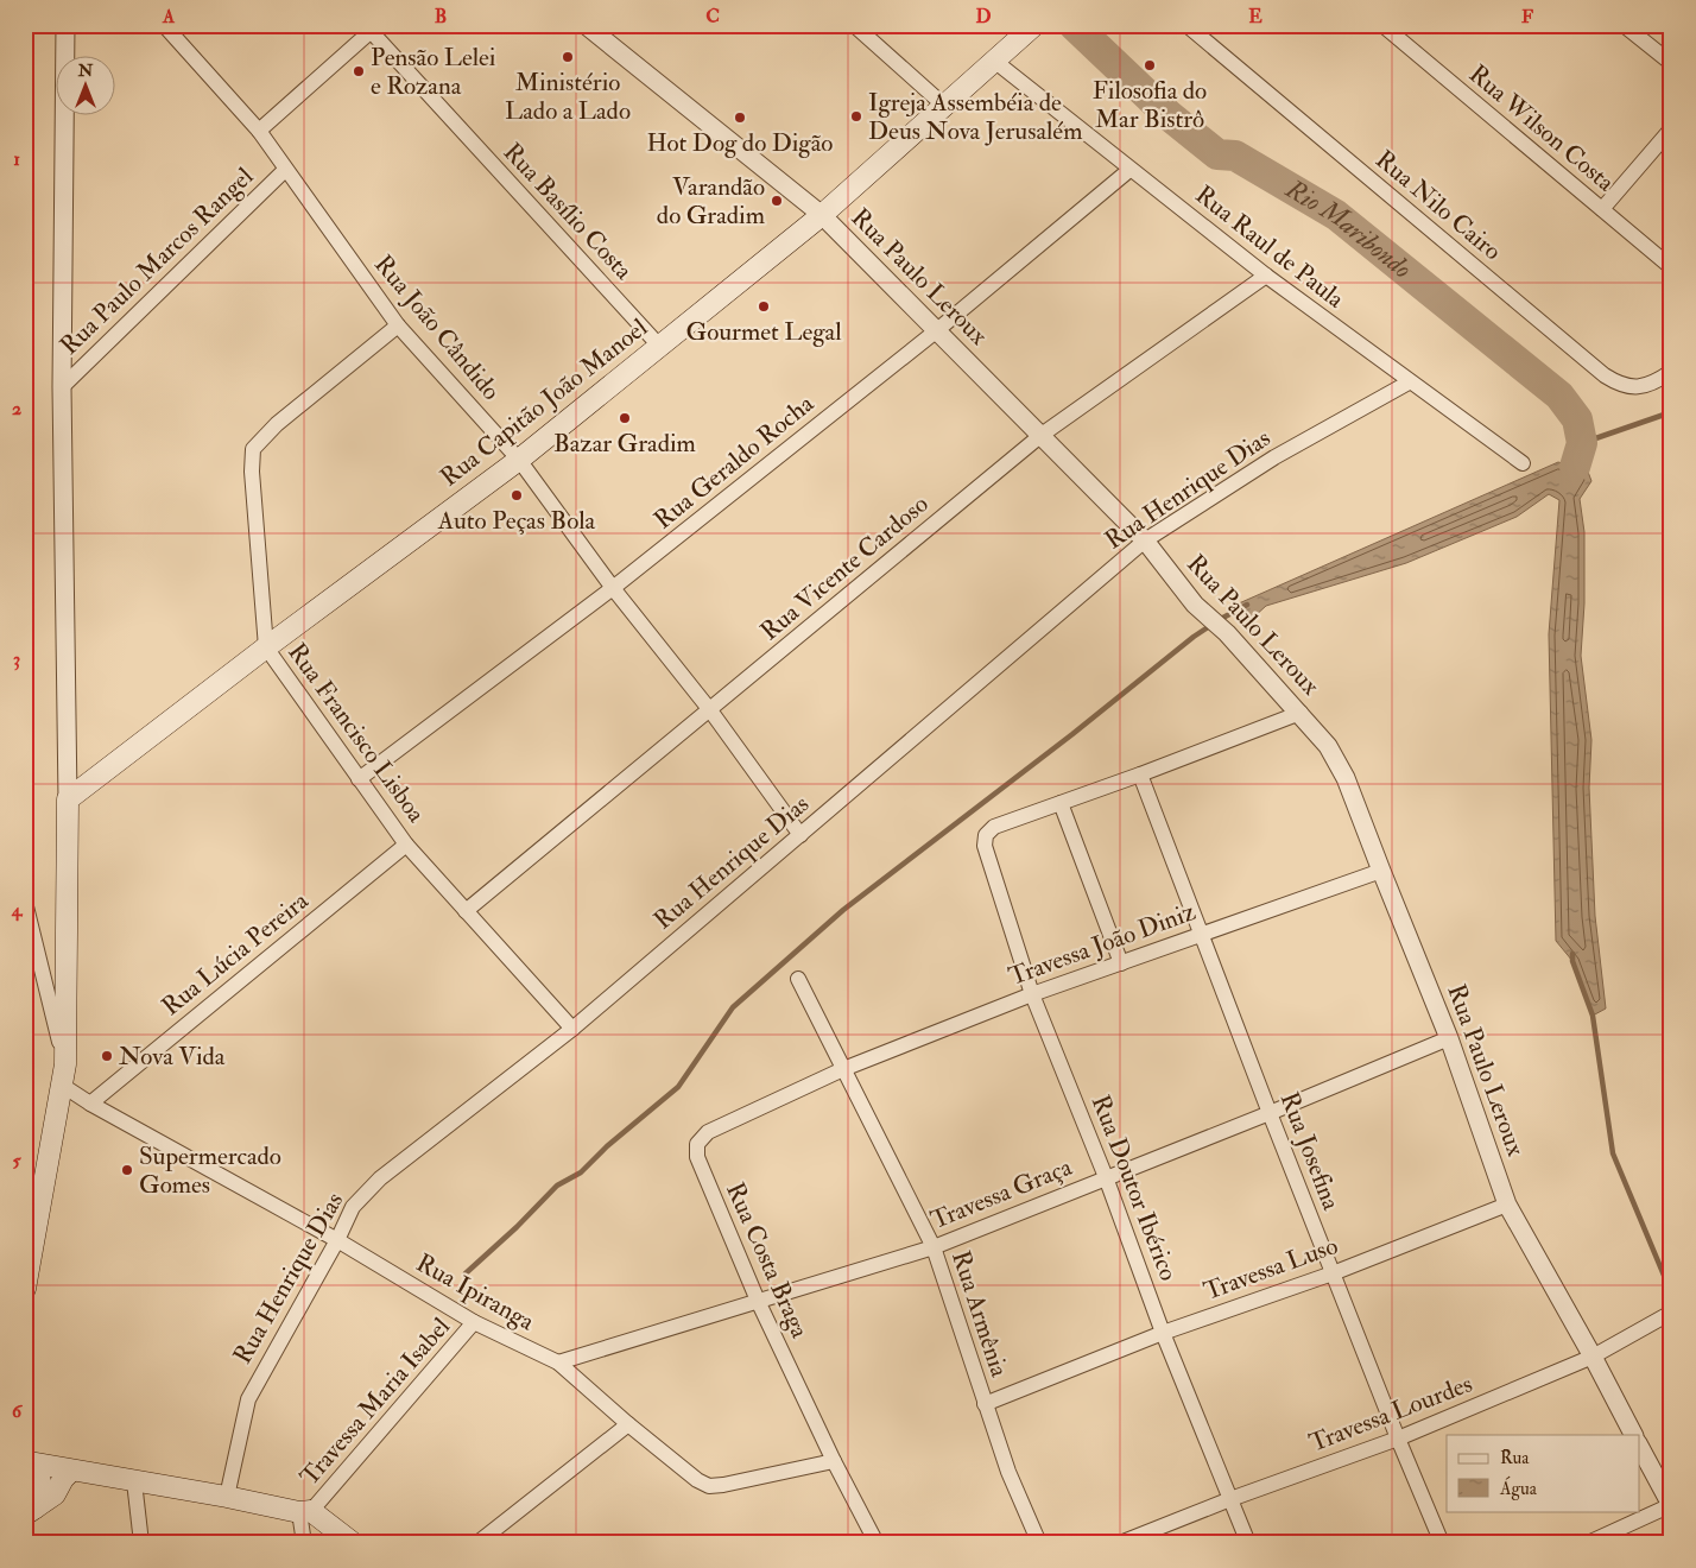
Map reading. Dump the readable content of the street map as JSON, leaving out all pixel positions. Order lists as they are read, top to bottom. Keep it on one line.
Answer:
{"streets":{"main road":["Rua Capitão João Manoel"],"street":["Rua Wilson Costa","Rua Nilo Cairo","Rua Basílio Costa","Rua Raul de Paula","Rua Paulo Marcos Rangel","Rua Paulo Leroux","Rua João Cândido","Rua Geraldo Rocha","Rua Henrique Dias","Rua Vicente Cardoso","Rua Francisco Lisboa","Travessa João Diniz","Rua Lúcia Pereira","Rua Josefina","Rua Doutor Ibérico","Travessa Graça","Rua Costa Braga","Travessa Luso","Rua Ipiranga","Rua Armênia","Travessa Maria Isabel","Travessa Lourdes"]},"crossings":[["Rua Basílio Costa","Rua Capitão João Manoel"],["Rua Raul de Paula","Rua Capitão João Manoel"],["Rua Raul de Paula","Rua Geraldo Rocha"],["Rua Raul de Paula","Rua Henrique Dias"],["Rua Raul de Paula","Rua Vicente Cardoso"],["Rua Paulo Marcos Rangel","Rua João Cândido"],["Rua Paulo Leroux","Rua Capitão João Manoel"],["Rua Paulo Leroux","Rua Geraldo Rocha"],["Rua Paulo Leroux","Rua Henrique Dias"],["Rua Paulo Leroux","Rua Vicente Cardoso"],["Rua Paulo Leroux","Travessa João Diniz"],["Rua Paulo Leroux","Travessa Graça"],["Rua Paulo Leroux","Travessa Luso"],["Rua Paulo Leroux","Travessa Lourdes"],["Rua João Cândido","Rua Capitão João Manoel"],["Rua João Cândido","Rua Geraldo Rocha"],["Rua João Cândido","Rua Henrique Dias"],["Rua João Cândido","Rua Vicente Cardoso"],["Rua João Cândido","Rua Francisco Lisboa"],["Rua Capitão João Manoel","Rua Francisco Lisboa"],["Rua Geraldo Rocha","Rua Francisco Lisboa"],["Rua Henrique Dias","Rua Francisco Lisboa"],["Rua Henrique Dias","Rua Ipiranga"],["Rua Vicente Cardoso","Rua Francisco Lisboa"],["Rua Francisco Lisboa","Rua Lúcia Pereira"],["Travessa João Diniz","Rua Josefina"],["Travessa João Diniz","Rua Doutor Ibérico"],["Travessa João Diniz","Rua Costa Braga"],["Travessa João Diniz","Rua Armênia"],["Rua Lúcia Pereira","Rua Ipiranga"],["Rua Josefina","Travessa Graça"],["Rua Josefina","Travessa Luso"],["Rua Josefina","Travessa Lourdes"],["Rua Doutor Ibérico","Travessa Graça"],["Rua Doutor Ibérico","Travessa Luso"],["Rua Doutor Ibérico","Travessa Lourdes"],["Travessa Graça","Rua Costa Braga"],["Travessa Graça","Rua Ipiranga"],["Travessa Graça","Rua Armênia"],["Rua Costa Braga","Rua Ipiranga"],["Rua Costa Braga","Rua Armênia"],["Travessa Luso","Rua Armênia"],["Rua Ipiranga","Travessa Maria Isabel"]],"water":["Rio Maribondo"],"places":["Ministério Lado a Lado","Filosofia do Mar Bistrô","Pensão Lelei e Rozana","Igreja Assembéia de Deus Nova Jerusalém","Hot Dog do Digão","Varandão do Gradim","Gourmet Legal","Bazar Gradim","Auto Peças Bola","Nova Vida","Supermercado Gomes"],"legend":["Rua","Água"],"north":"top","grid":{"columns":["A","B","C","D","E","F"],"rows":["1","2","3","4","5","6"]}}
